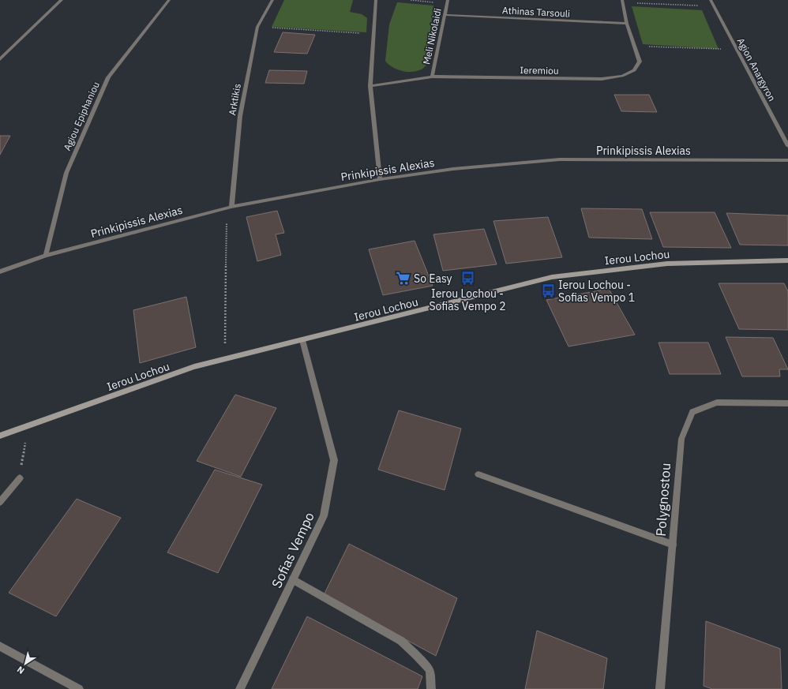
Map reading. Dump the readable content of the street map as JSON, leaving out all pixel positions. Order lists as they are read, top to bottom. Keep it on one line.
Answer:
{"streets":{"street":["Athinas Tarsouli","Meli Nikolaidi","Agion Anargyron","Ieremiou","Arktikis","Agiou Epiphaniou","Prinkipissis Alexias","Ierou Lochou","Polygnostou","Sofias Vempo"]},"crossings":[["Athinas Tarsouli","Meli Nikolaidi"],["Athinas Tarsouli","Ieremiou"],["Meli Nikolaidi","Ieremiou"],["Arktikis","Prinkipissis Alexias"],["Agiou Epiphaniou","Prinkipissis Alexias"],["Ierou Lochou","Sofias Vempo"]],"places":{"bus stop":["Ierou Lochou - Sofias Vempo 2","Ierou Lochou - Sofias Vempo 1"],"supermarket":["So Easy"]},"north":"bottom left"}
